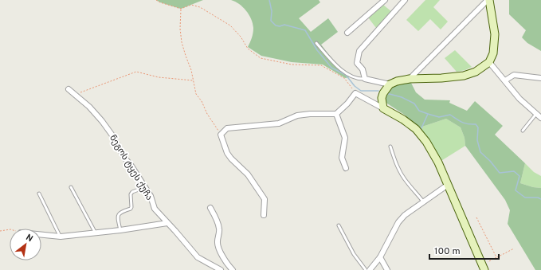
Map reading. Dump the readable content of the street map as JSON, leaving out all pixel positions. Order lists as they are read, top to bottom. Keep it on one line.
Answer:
{"streets":{"street":["ნეგოს ტყეს ქუჩა"]},"scale_bar":"100 m","north":"top right"}
